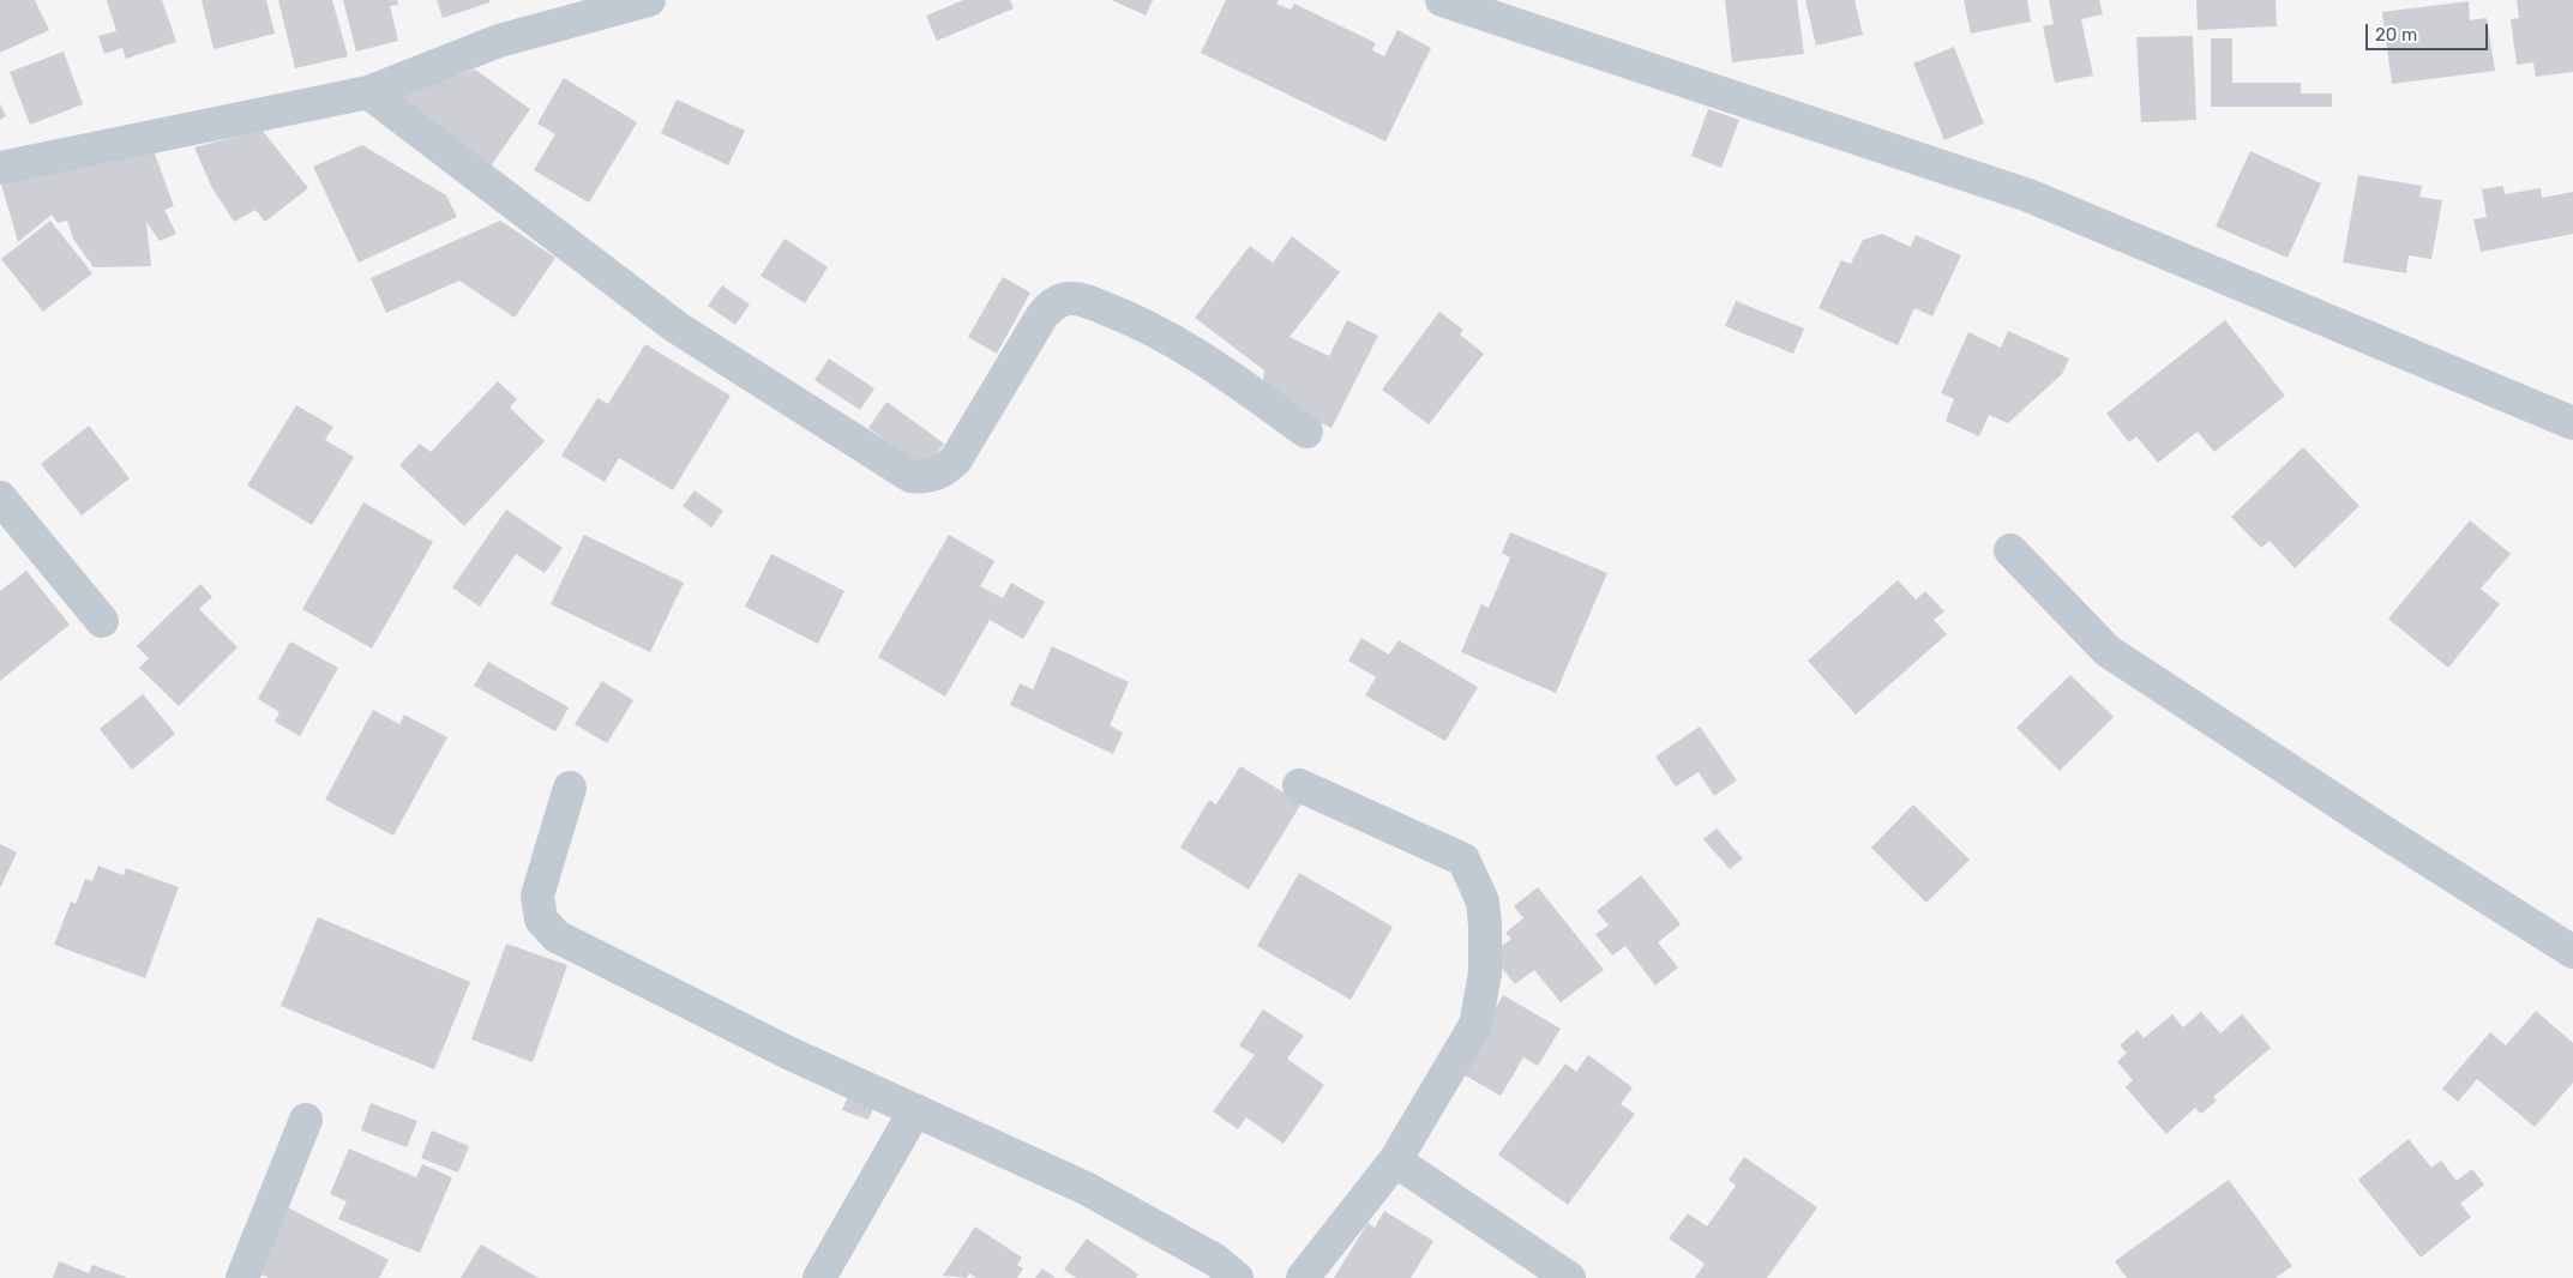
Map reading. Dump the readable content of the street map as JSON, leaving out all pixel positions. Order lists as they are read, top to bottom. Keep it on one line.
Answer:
{"scale_bar":"20 m"}
